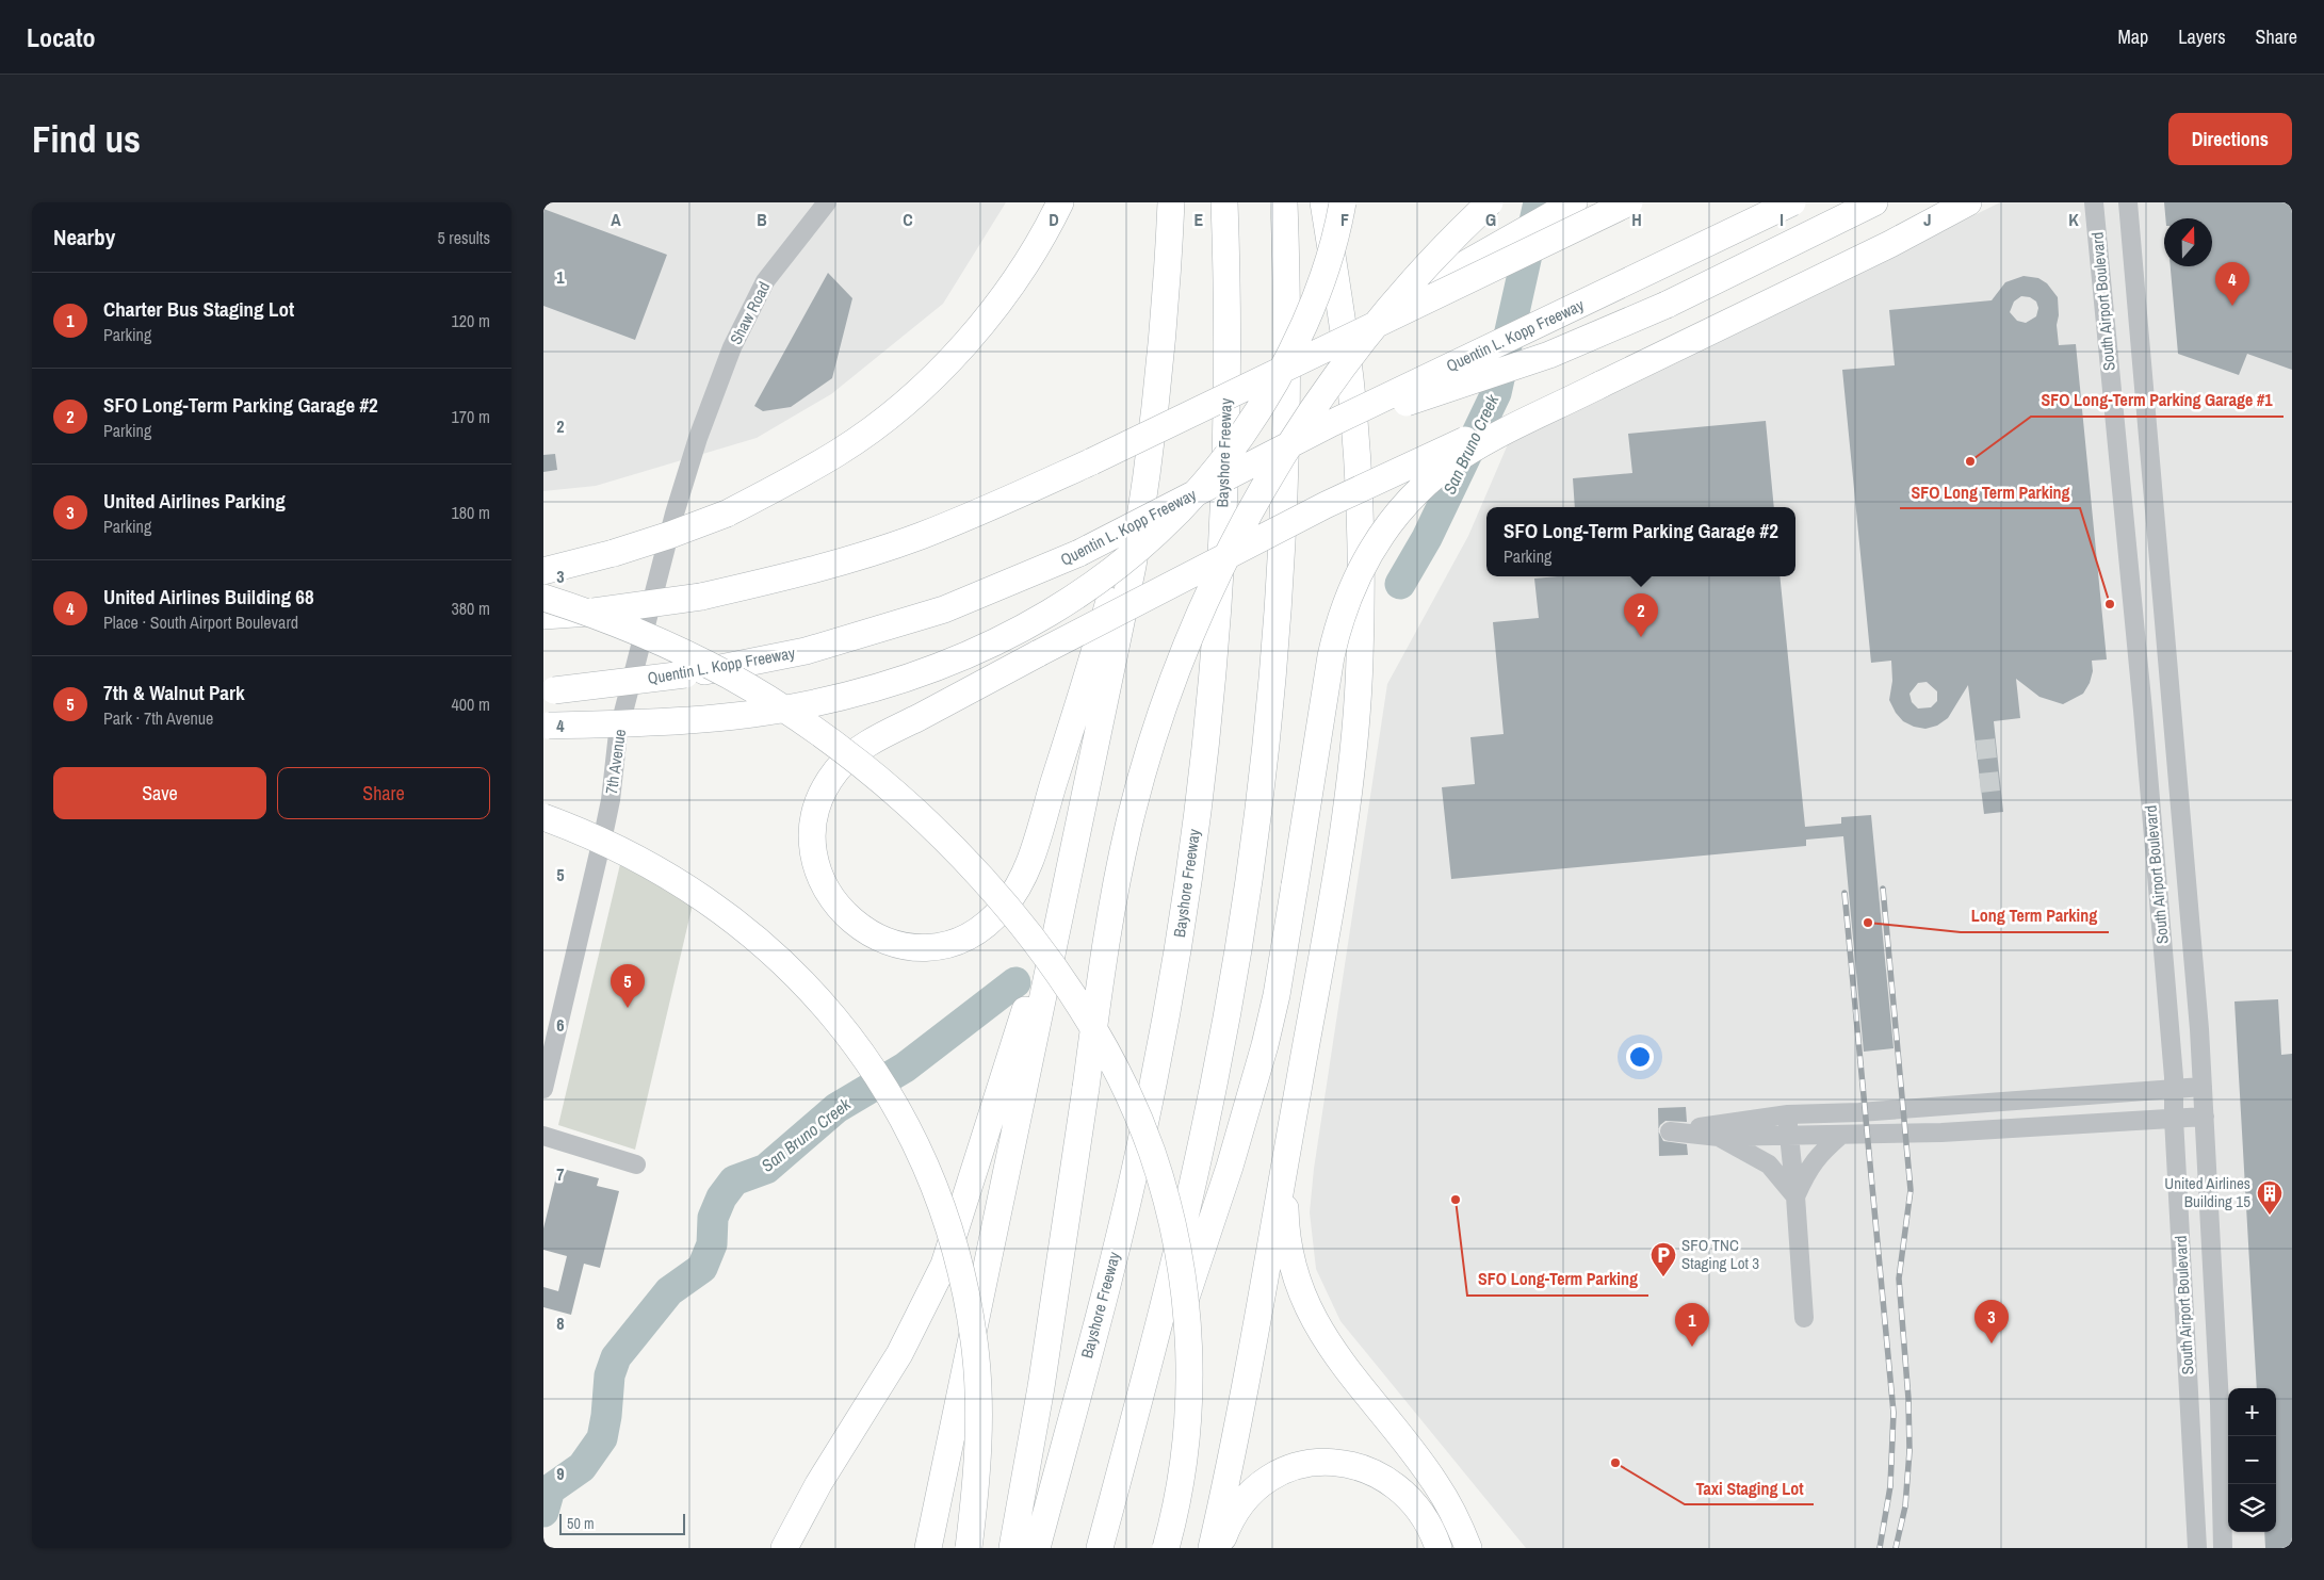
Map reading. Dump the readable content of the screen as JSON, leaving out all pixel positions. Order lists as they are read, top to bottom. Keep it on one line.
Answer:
{"streets":{"highway":["Quentin L. Kopp Freeway","Bayshore Freeway"],"street":["South Airport Boulevard","Shaw Road","7th Avenue"]},"crossings":[["Shaw Road","7th Avenue"]],"water":["San Bruno Creek"],"places":{"other":["SFO Long-Term Parking Garage #1","SFO Long Term Parking","Long Term Parking","SFO Long-Term Parking","Taxi Staging Lot"],"building":["United Airlines Building 15"],"parking":["SFO TNC Staging Lot 3"]},"scale_bar":"50 m","north":"top","page":{"header":"Locato","nav":["Map","Layers","Share"],"buttons":["Directions",["Save","Share"]],"title":"Find us","heading":["Nearby","5 results"],"pins":["4","2","5","3","1"],"list":[{"mark":"1","name":"Charter Bus Staging Lot","note":"Parking","value":"120 m"},{"mark":"2","name":"SFO Long-Term Parking Garage #2","note":"Parking","value":"170 m"},{"mark":"3","name":"United Airlines Parking","note":"Parking","value":"180 m"},{"mark":"4","name":"United Airlines Building 68","note":"Place · South Airport Boulevard","value":"380 m"},{"mark":"5","name":"7th & Walnut Park","note":"Park · 7th Avenue","value":"400 m"}],"popup":["SFO Long-Term Parking Garage #2","Parking"],"map_buttons":["+","−"],"scale":"50 m"},"grid":{"columns":["A","B","C","D","E","F","G","H","I","J","K"],"rows":["1","2","3","4","5","6","7","8","9"]}}
